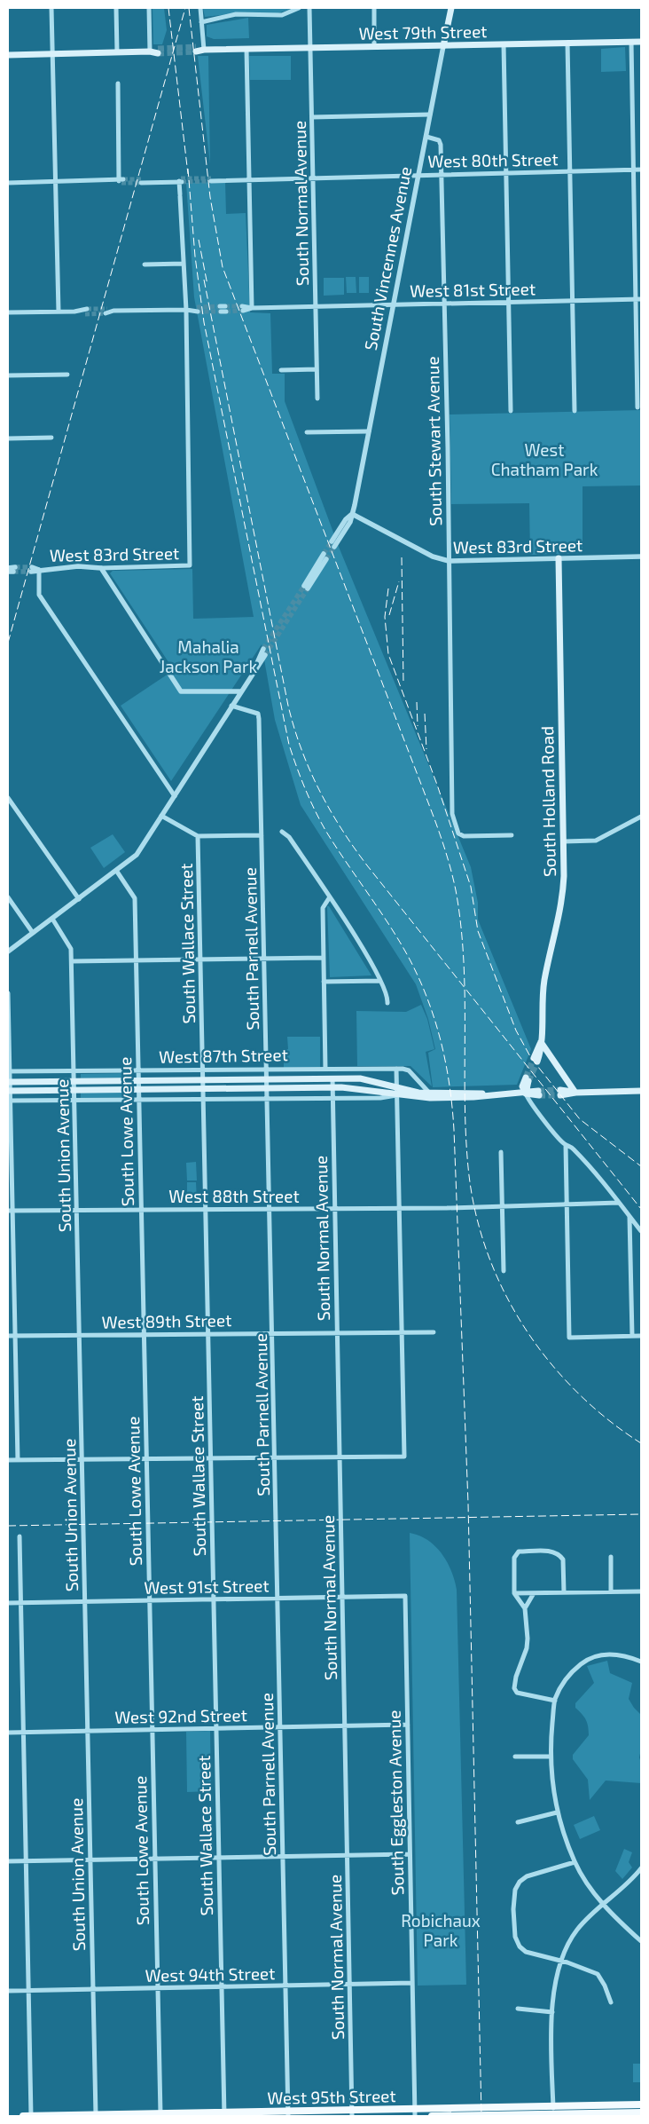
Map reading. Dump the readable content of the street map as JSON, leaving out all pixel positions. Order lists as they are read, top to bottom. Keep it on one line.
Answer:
{"streets":{"main road":["West 79th Street","South Vincennes Avenue","South Holland Road","West 87th Street","West 95th Street"],"street":["West 80th Street","South Normal Avenue","West 81st Street","South Stewart Avenue","West 83rd Street","South Wallace Street","South Parnell Avenue","South Lowe Avenue","South Union Avenue","West 88th Street","West 89th Street","West 91st Street","West 92nd Street","South Eggleston Avenue","West 94th Street"]},"crossings":[["West 79th Street","South Normal Avenue"],["West 79th Street","South Vincennes Avenue"],["West 80th Street","South Normal Avenue"],["West 80th Street","South Vincennes Avenue"],["West 80th Street","South Stewart Avenue"],["South Normal Avenue","West 81st Street"],["South Normal Avenue","West 87th Street"],["South Normal Avenue","West 88th Street"],["South Normal Avenue","West 89th Street"],["South Normal Avenue","West 91st Street"],["South Normal Avenue","West 92nd Street"],["South Normal Avenue","West 94th Street"],["South Normal Avenue","West 95th Street"],["South Vincennes Avenue","West 81st Street"],["South Vincennes Avenue","South Stewart Avenue"],["South Vincennes Avenue","West 83rd Street"],["West 81st Street","South Stewart Avenue"],["South Stewart Avenue","West 83rd Street"],["West 83rd Street","South Holland Road"],["South Wallace Street","West 87th Street"],["South Wallace Street","West 88th Street"],["South Wallace Street","West 89th Street"],["South Wallace Street","West 91st Street"],["South Wallace Street","West 92nd Street"],["South Wallace Street","West 94th Street"],["South Wallace Street","West 95th Street"],["South Parnell Avenue","West 87th Street"],["South Parnell Avenue","West 88th Street"],["South Parnell Avenue","West 89th Street"],["South Parnell Avenue","West 91st Street"],["South Parnell Avenue","West 92nd Street"],["South Parnell Avenue","West 94th Street"],["South Parnell Avenue","West 95th Street"],["West 87th Street","South Lowe Avenue"],["West 87th Street","South Union Avenue"],["South Lowe Avenue","West 88th Street"],["South Lowe Avenue","West 89th Street"],["South Lowe Avenue","West 91st Street"],["South Lowe Avenue","West 92nd Street"],["South Lowe Avenue","West 94th Street"],["South Lowe Avenue","West 95th Street"],["South Union Avenue","West 88th Street"],["South Union Avenue","West 89th Street"],["South Union Avenue","West 91st Street"],["South Union Avenue","West 92nd Street"],["South Union Avenue","West 94th Street"],["South Union Avenue","West 95th Street"],["West 91st Street","South Eggleston Avenue"],["West 92nd Street","South Eggleston Avenue"],["South Eggleston Avenue","West 94th Street"],["South Eggleston Avenue","West 95th Street"]],"parks":["West Chatham Park","Mahalia Jackson Park","Robichaux Park"]}
